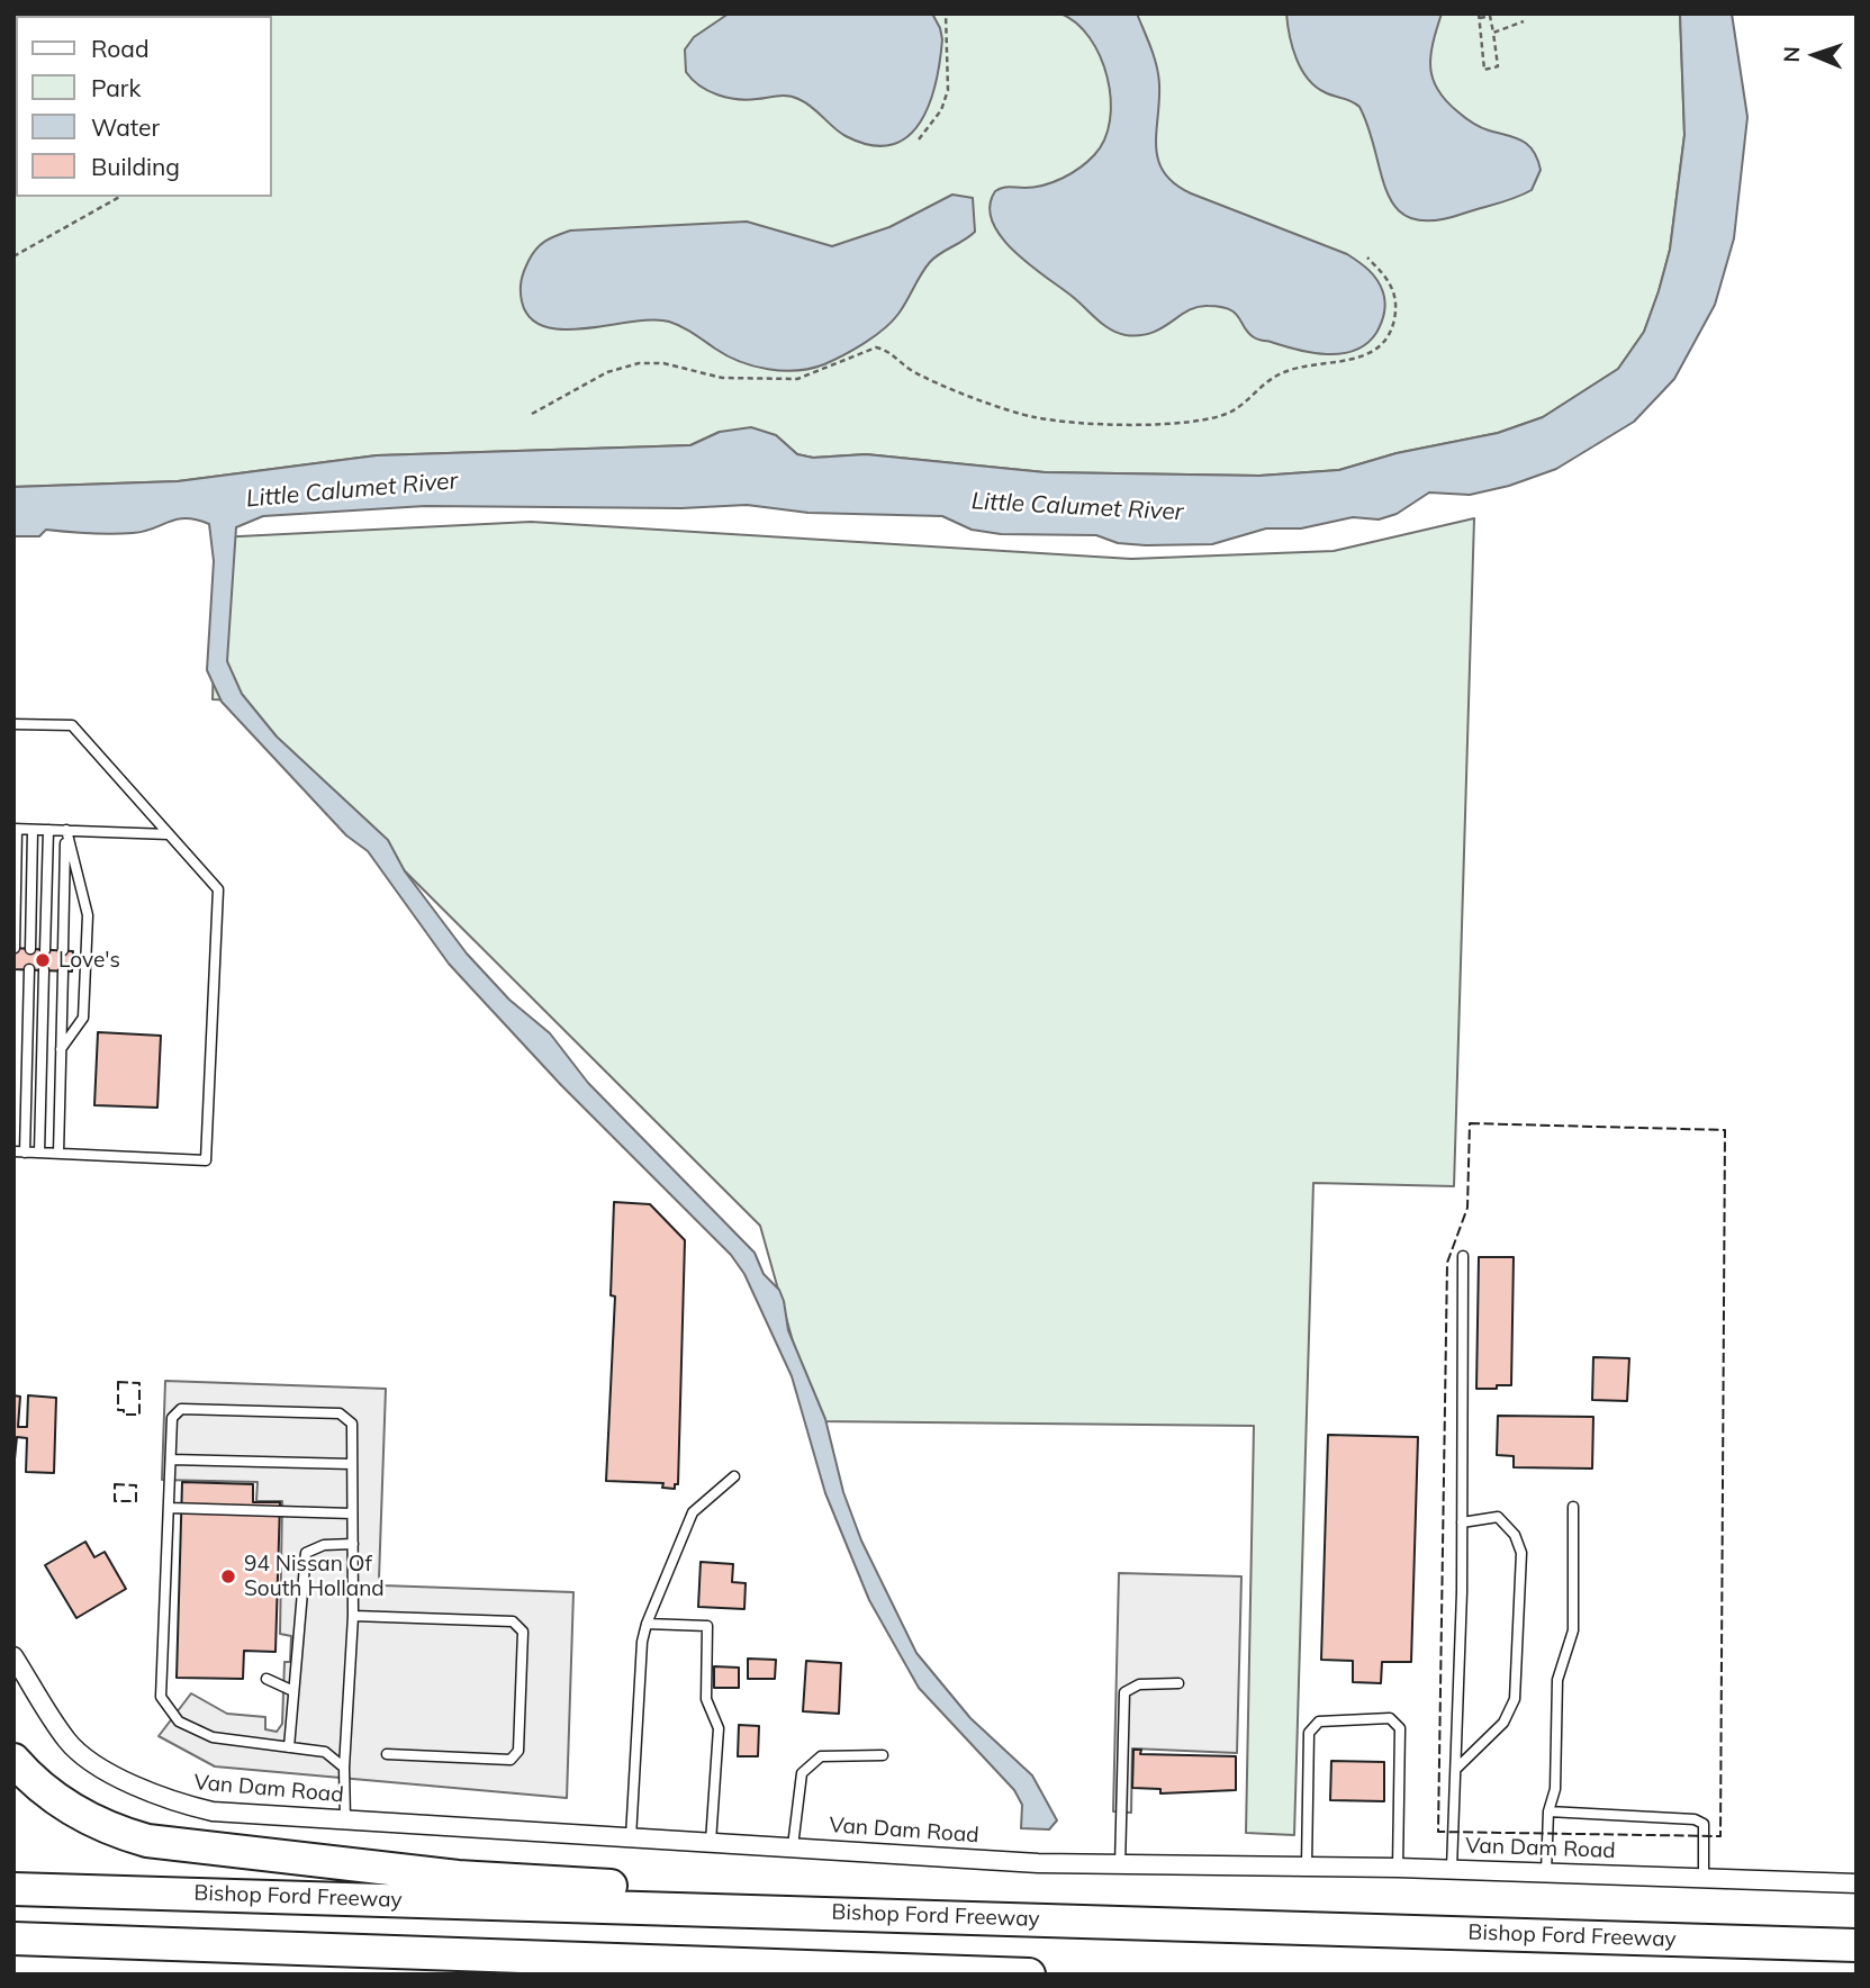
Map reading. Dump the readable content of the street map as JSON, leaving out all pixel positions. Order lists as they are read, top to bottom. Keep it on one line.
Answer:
{"streets":{"highway":["Bishop Ford Freeway"],"street":["Van Dam Road"]},"water":["Little Calumet River"],"places":["Love's","94 Nissan Of South Holland"],"legend":["Road","Park","Water","Building"],"north":"left"}
